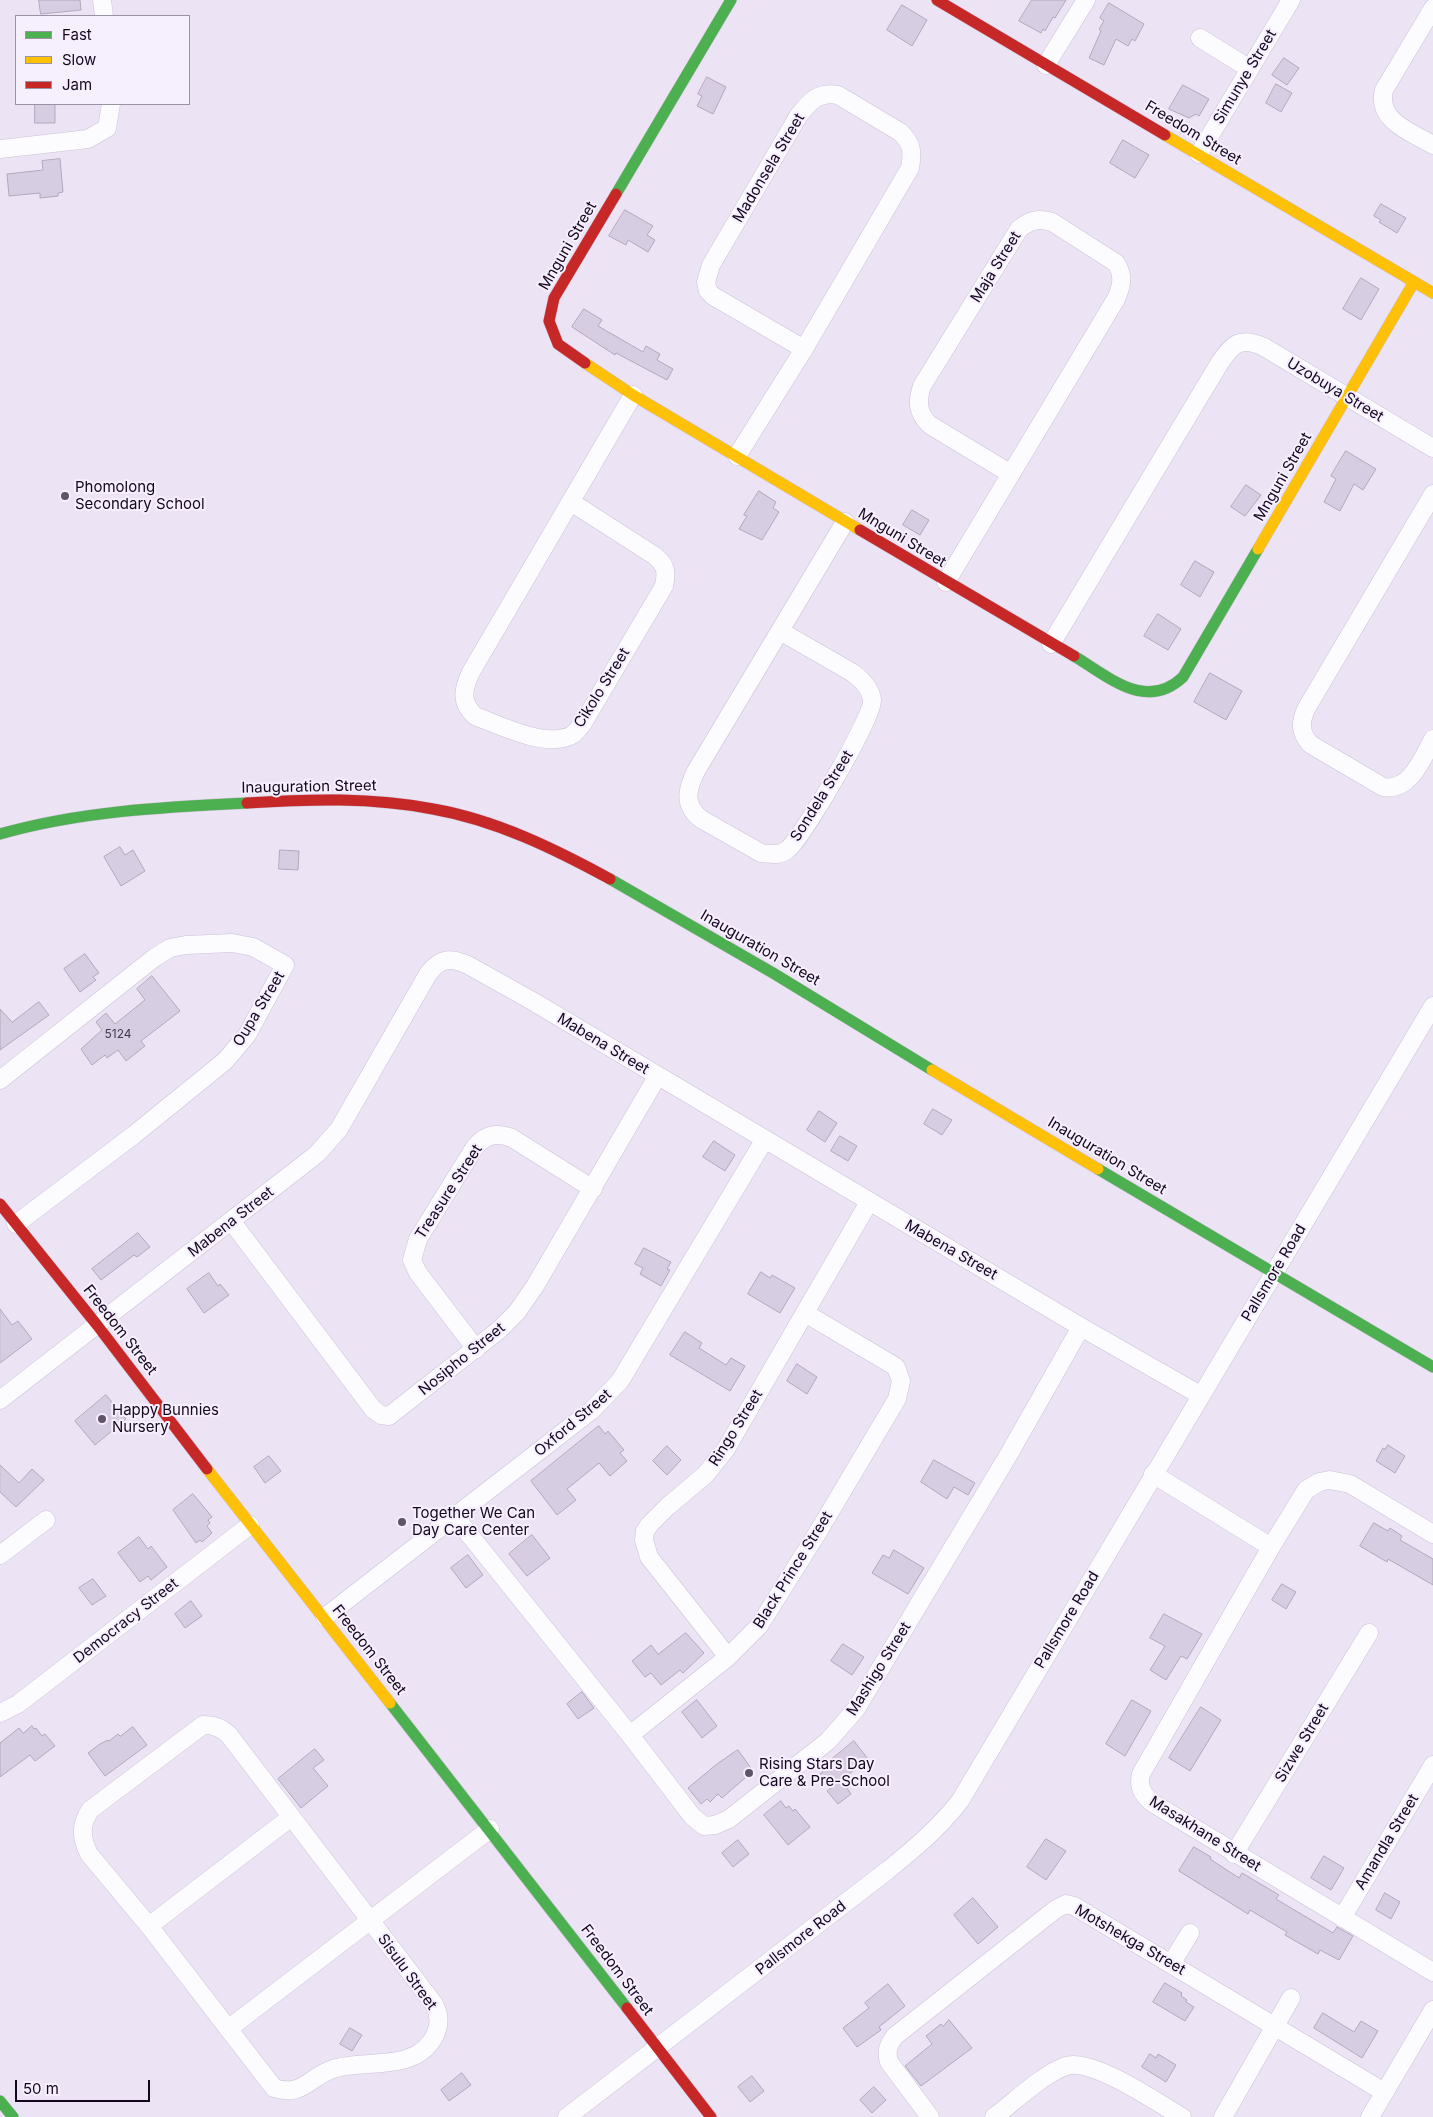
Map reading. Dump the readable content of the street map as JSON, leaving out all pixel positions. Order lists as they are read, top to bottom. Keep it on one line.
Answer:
{"streets":{"street":["Simunye Street","Freedom Street","Madonsela Street","Mnguni Street","Maja Street","Uzobuya Street","Cikolo Street","Inauguration Street","Sondela Street","Oupa Street","Mabena Street","Treasure Street","Pallsmore Road","Nosipho Street","Oxford Street","Ringo Street","Black Prince Street","Democracy Street","Mashigo Street","Sizwe Street","Masakhane Street","Amandla Street","Motshekga Street","Sisulu Street"]},"crossings":[["Simunye Street","Freedom Street"],["Freedom Street","Mnguni Street"],["Freedom Street","Oupa Street"],["Freedom Street","Mabena Street"],["Freedom Street","Pallsmore Road"],["Freedom Street","Oxford Street"],["Freedom Street","Democracy Street"],["Madonsela Street","Mnguni Street"],["Mnguni Street","Maja Street"],["Mnguni Street","Uzobuya Street"],["Mnguni Street","Cikolo Street"],["Mnguni Street","Sondela Street"],["Inauguration Street","Pallsmore Road"],["Mabena Street","Pallsmore Road"],["Mabena Street","Nosipho Street"],["Mabena Street","Oxford Street"],["Mabena Street","Ringo Street"],["Mabena Street","Mashigo Street"],["Treasure Street","Nosipho Street"],["Oxford Street","Mashigo Street"],["Ringo Street","Black Prince Street"],["Black Prince Street","Mashigo Street"],["Sizwe Street","Masakhane Street"],["Masakhane Street","Amandla Street"]],"places":["Phomolong Secondary School","Happy Bunnies Nursery","Together We Can Day Care Center","Rising Stars Day Care & Pre-School"],"house_numbers":["5124"],"legend":["Fast","Slow","Jam"],"scale_bar":"50 m"}
